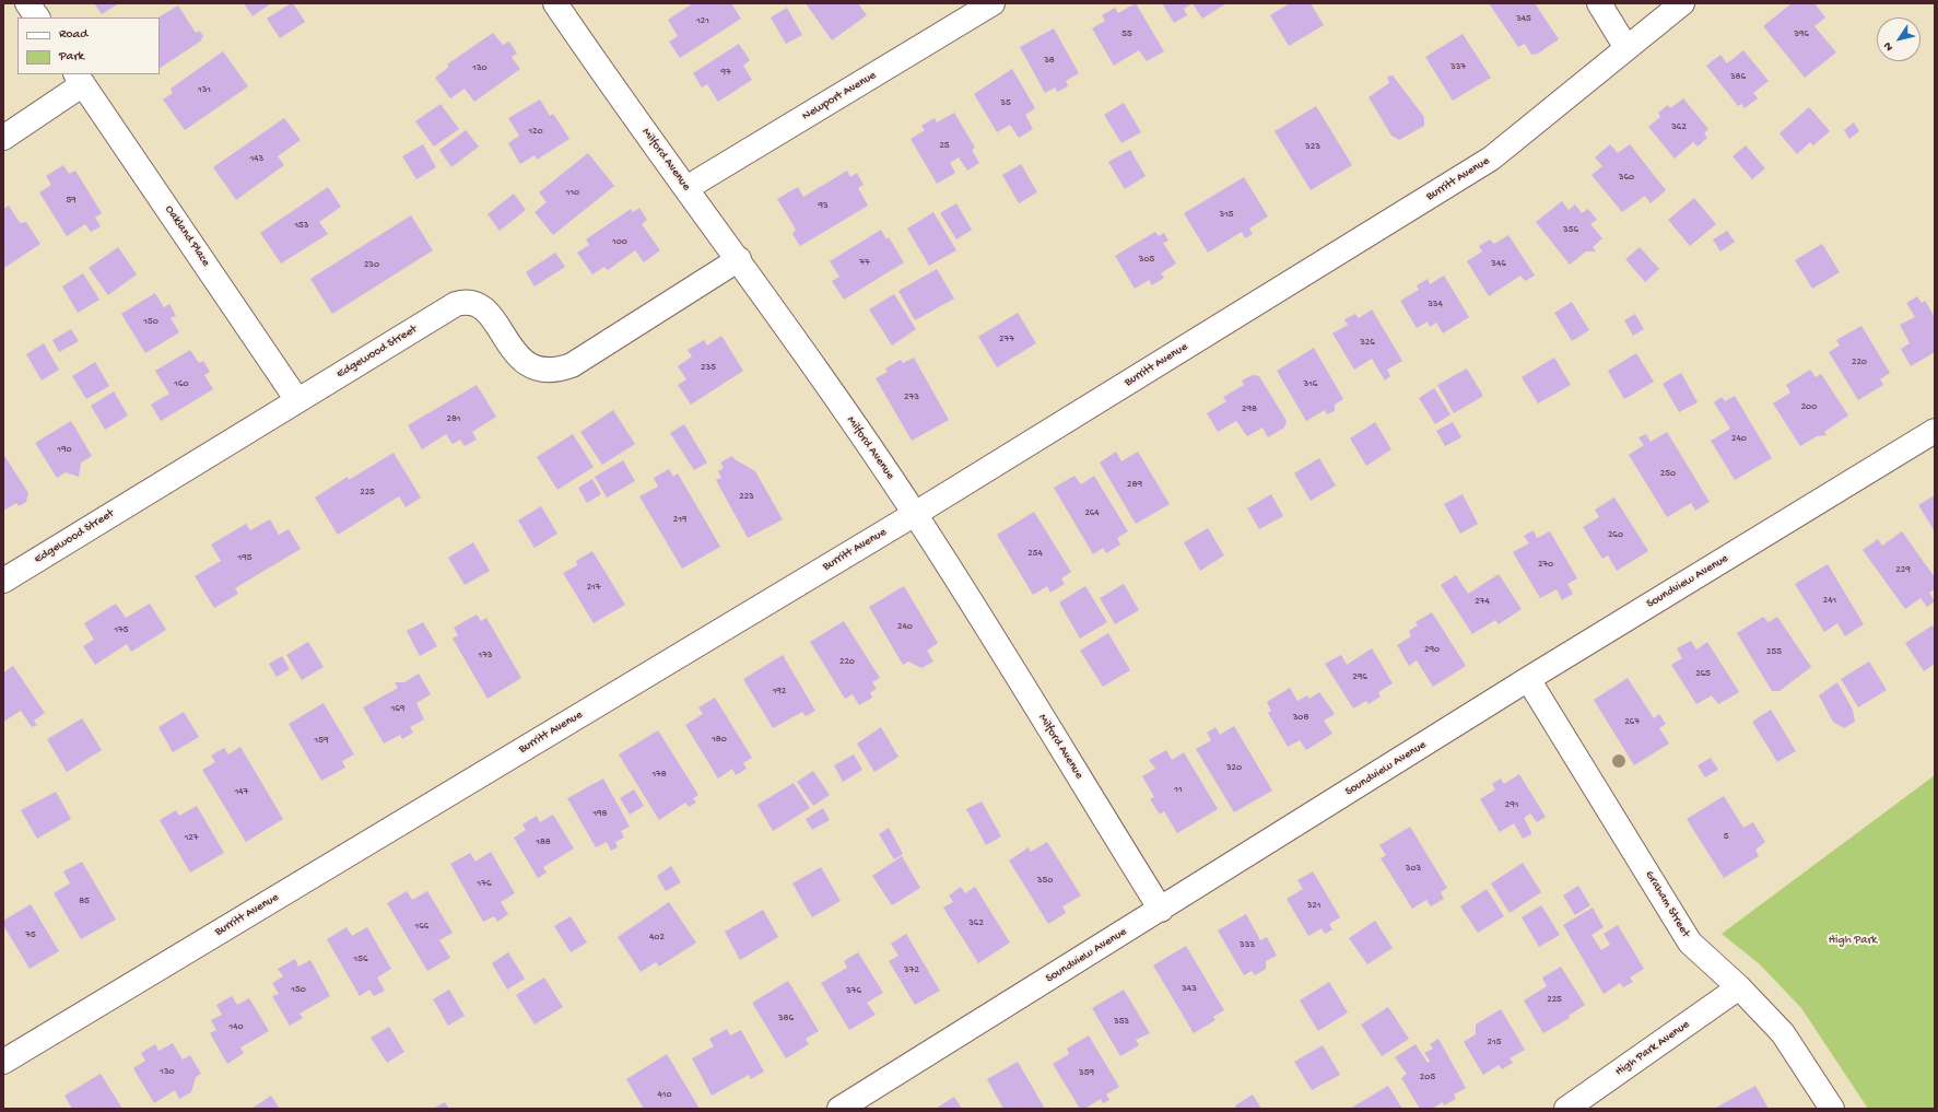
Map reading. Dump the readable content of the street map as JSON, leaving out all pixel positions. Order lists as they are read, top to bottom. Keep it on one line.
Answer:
{"streets":{"street":["Newport Avenue","Milford Avenue","Burritt Avenue","Oakland Place","Edgewood Street","Soundview Avenue","Graham Street","High Park Avenue"]},"crossings":[["Newport Avenue","Milford Avenue"],["Milford Avenue","Burritt Avenue"],["Milford Avenue","Edgewood Street"],["Milford Avenue","Soundview Avenue"],["Oakland Place","Edgewood Street"],["Soundview Avenue","Graham Street"],["Graham Street","High Park Avenue"]],"parks":["High Park"],"house_numbers":["345","121","55","396","38","337","130","97","386","131","35","362","120","25","323","143","360","110","59","93","315","153","356","100","305","77","346","230","334","150","277","326","220","235","160","316","273","200","298","281","240","190","250","289","225","223","264","219","260","254","195","270","229","217","241","274","240","175","290","255","173","220","265","296","192","169","308","267","180","159","320","178","11","147","291","198","5","127","188","303","350","176","85","321","362","166","75","402","333","156","372","343","150","376","225","386","353","140","215","130","359","205","410"],"legend":["Road","Park"],"north":"bottom left"}
